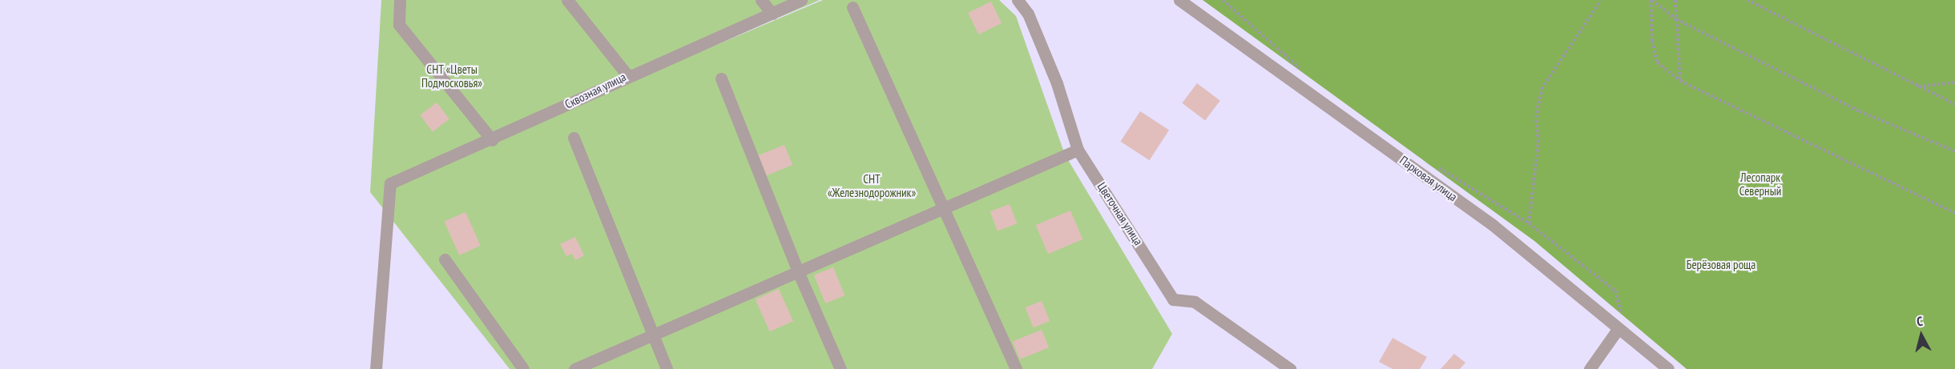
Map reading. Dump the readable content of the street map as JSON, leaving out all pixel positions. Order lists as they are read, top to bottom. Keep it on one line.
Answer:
{"streets":{"street":["Сквозная улица","Парковая улица","Цветочная улица"]},"parks":["СНТ «Цветы Подмосковья»","Лесопарк Северный","СНТ «Железнодорожник»","Берёзовая роща"],"north":"top"}
